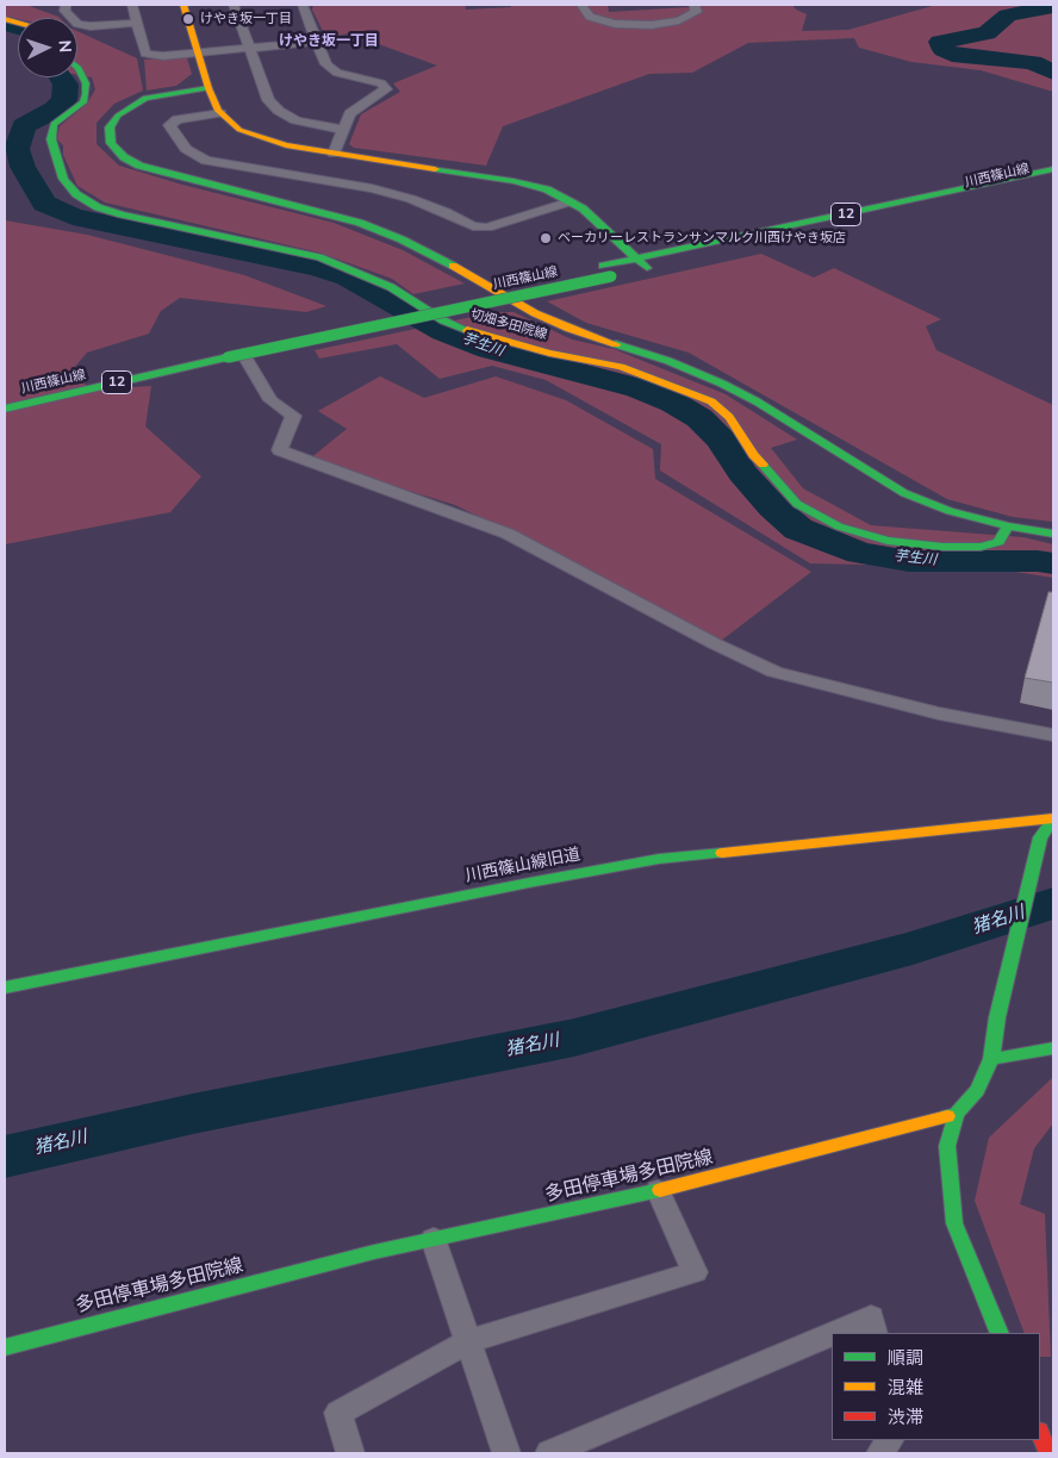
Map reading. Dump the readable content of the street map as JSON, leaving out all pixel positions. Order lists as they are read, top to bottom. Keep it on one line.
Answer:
{"streets":{"main road":["川西篠山線","12","切畑多田院線","川西篠山線旧道","多田停車場多田院線"]},"districts":["けやき坂一丁目"],"water":["芋生川","猪名川"],"places":["けやき坂一丁目","ベーカリーレストランサンマルク川西けやき坂店"],"legend":["順調","混雑","渋滞"],"north":"right"}
